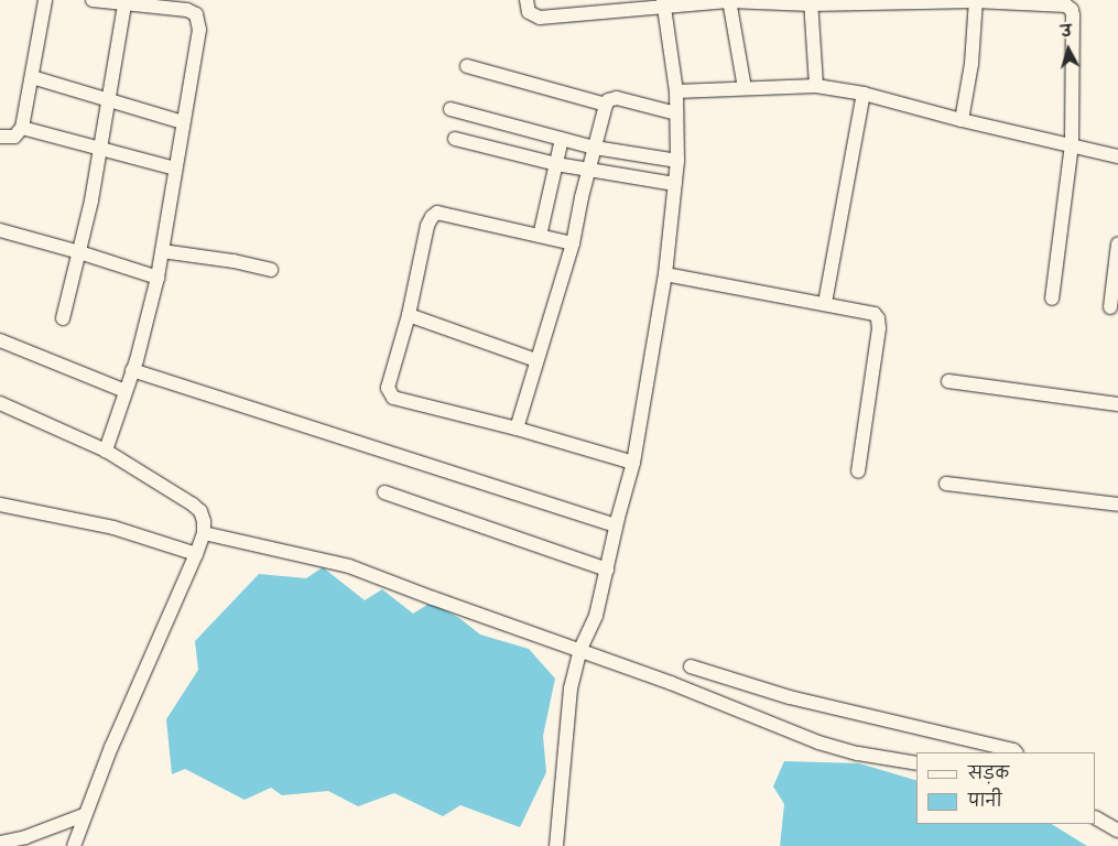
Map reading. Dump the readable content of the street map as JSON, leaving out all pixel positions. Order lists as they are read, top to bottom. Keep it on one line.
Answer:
{"legend":["सड़क","पानी"],"north":"top"}
